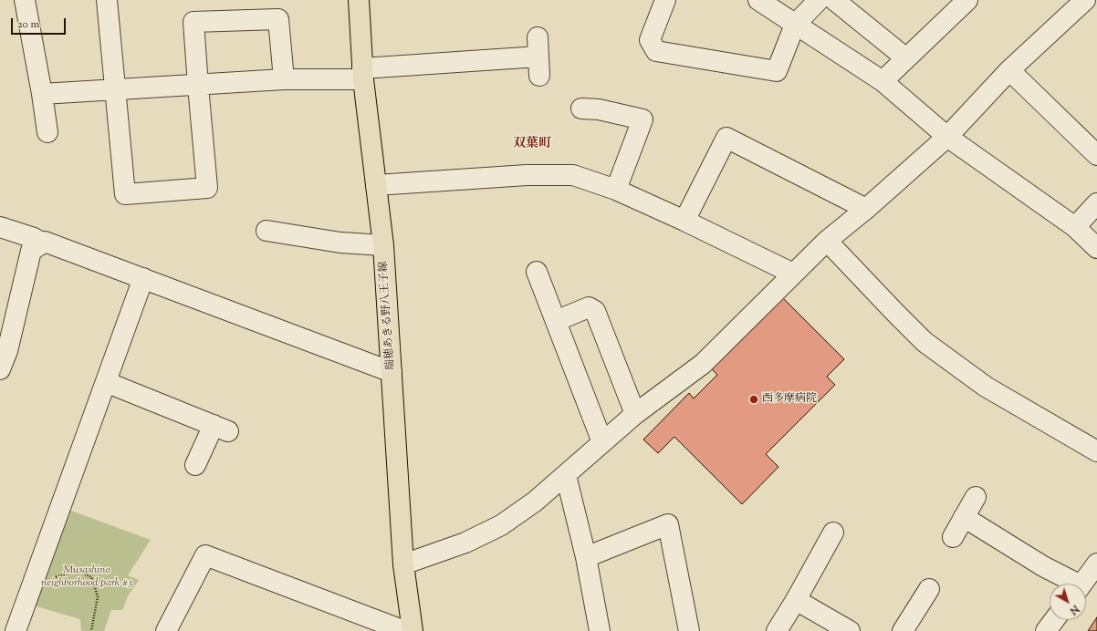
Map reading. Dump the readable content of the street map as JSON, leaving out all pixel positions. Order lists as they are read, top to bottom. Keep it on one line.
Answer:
{"streets":{"main road":["瑞穂あきる野八王子線"]},"districts":["双葉町"],"parks":["Musashino neighborhood park #3"],"places":["西多摩病院"],"scale_bar":"20 m","north":"bottom right"}
